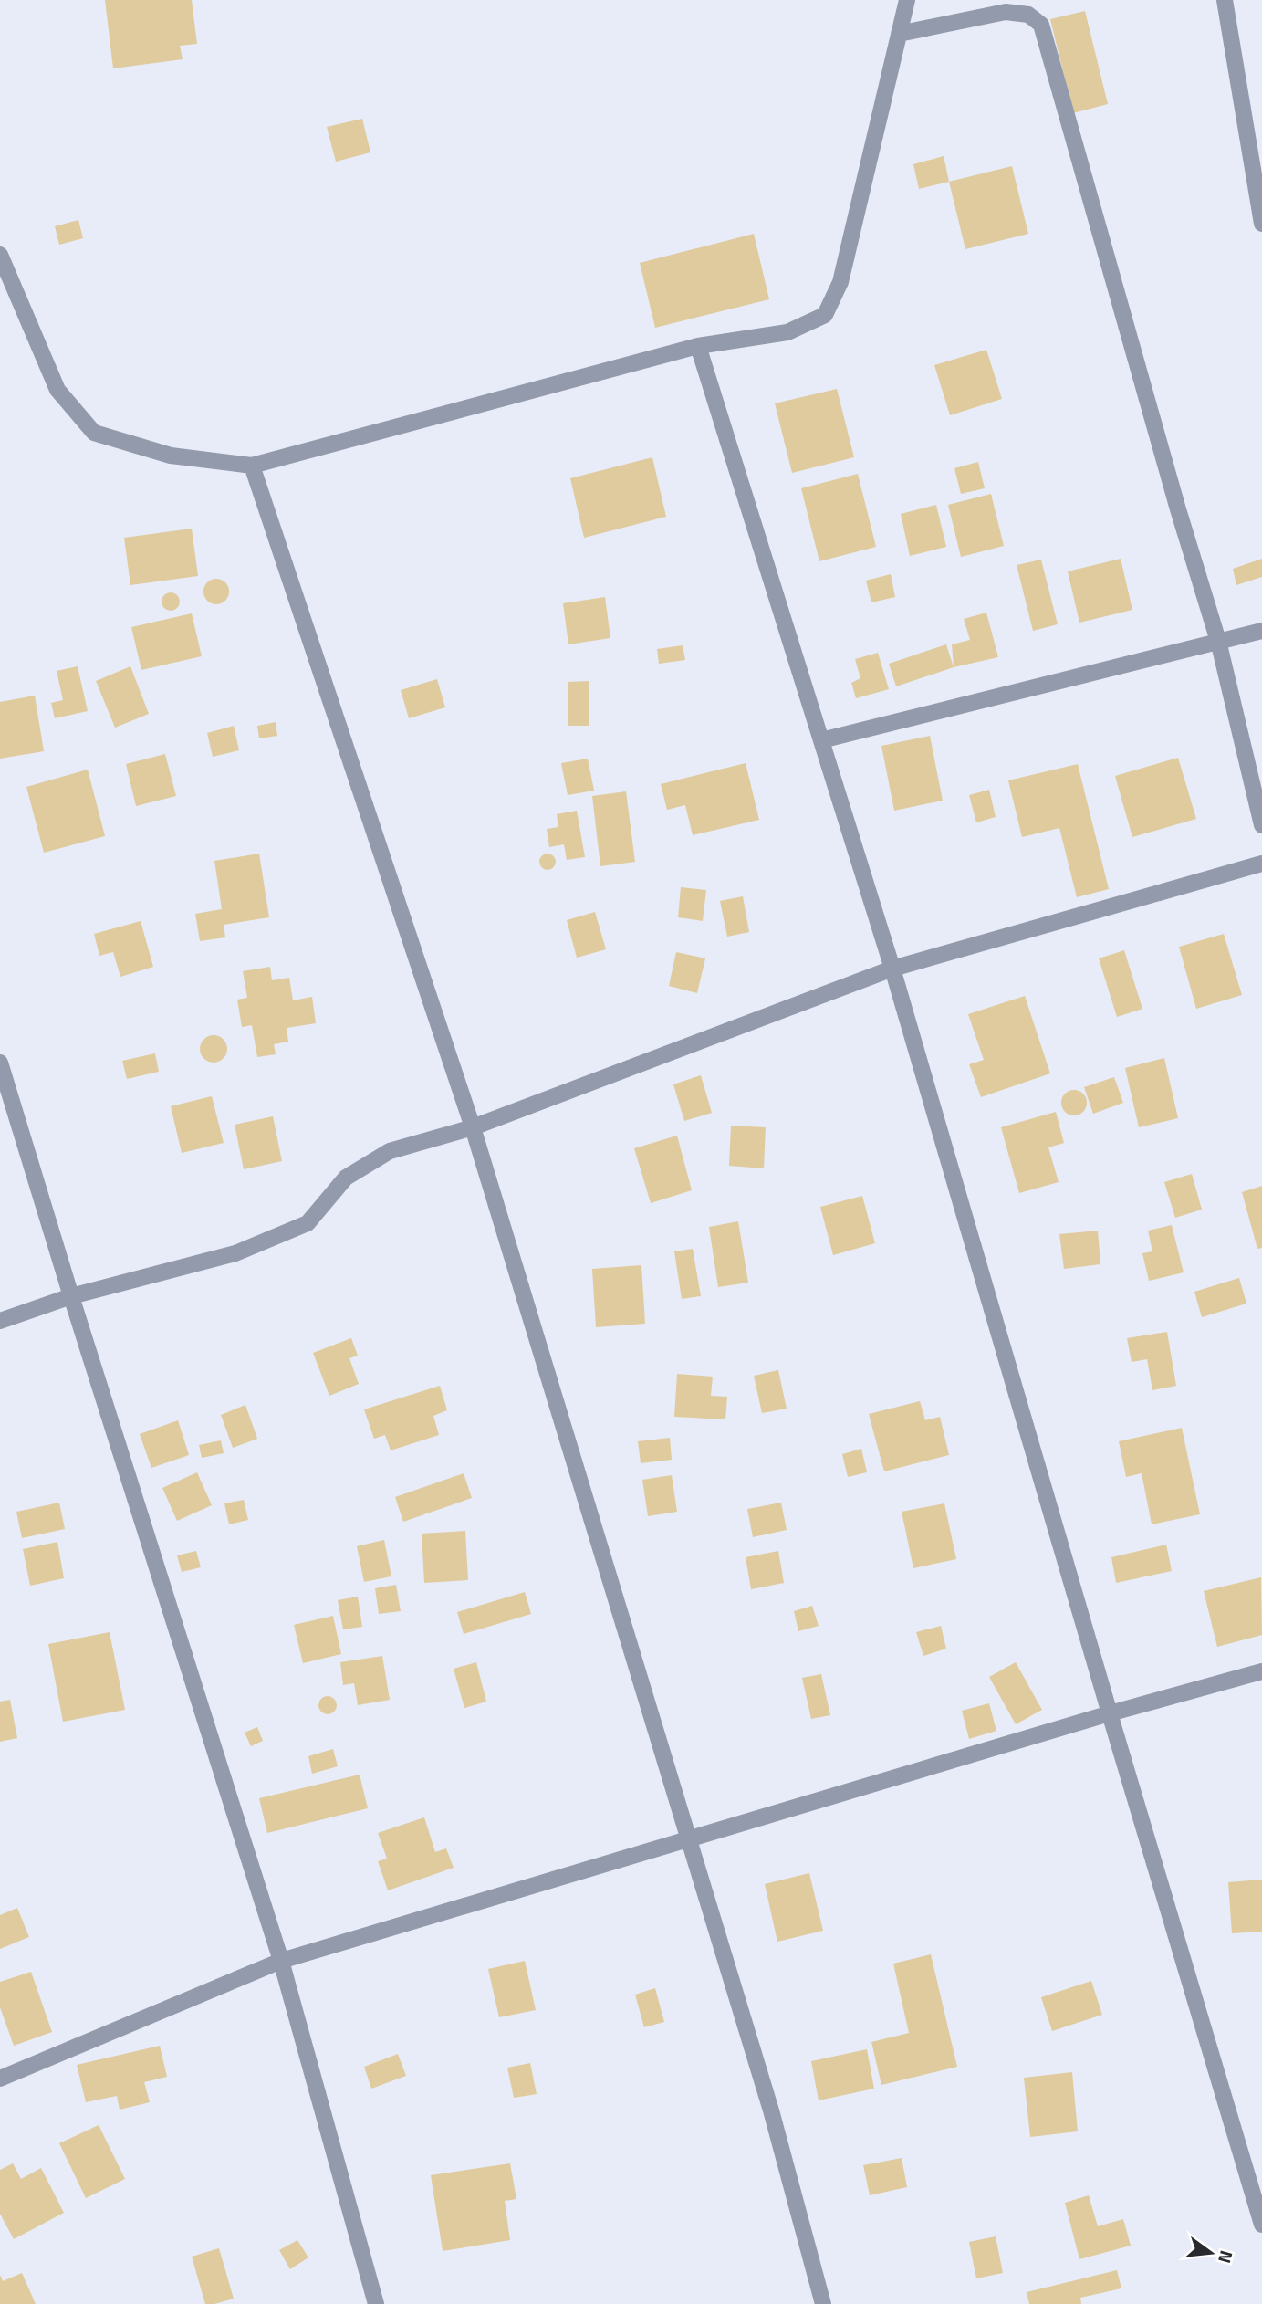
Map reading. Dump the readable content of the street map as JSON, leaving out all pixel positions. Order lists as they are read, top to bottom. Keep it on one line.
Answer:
{"north":"right"}
